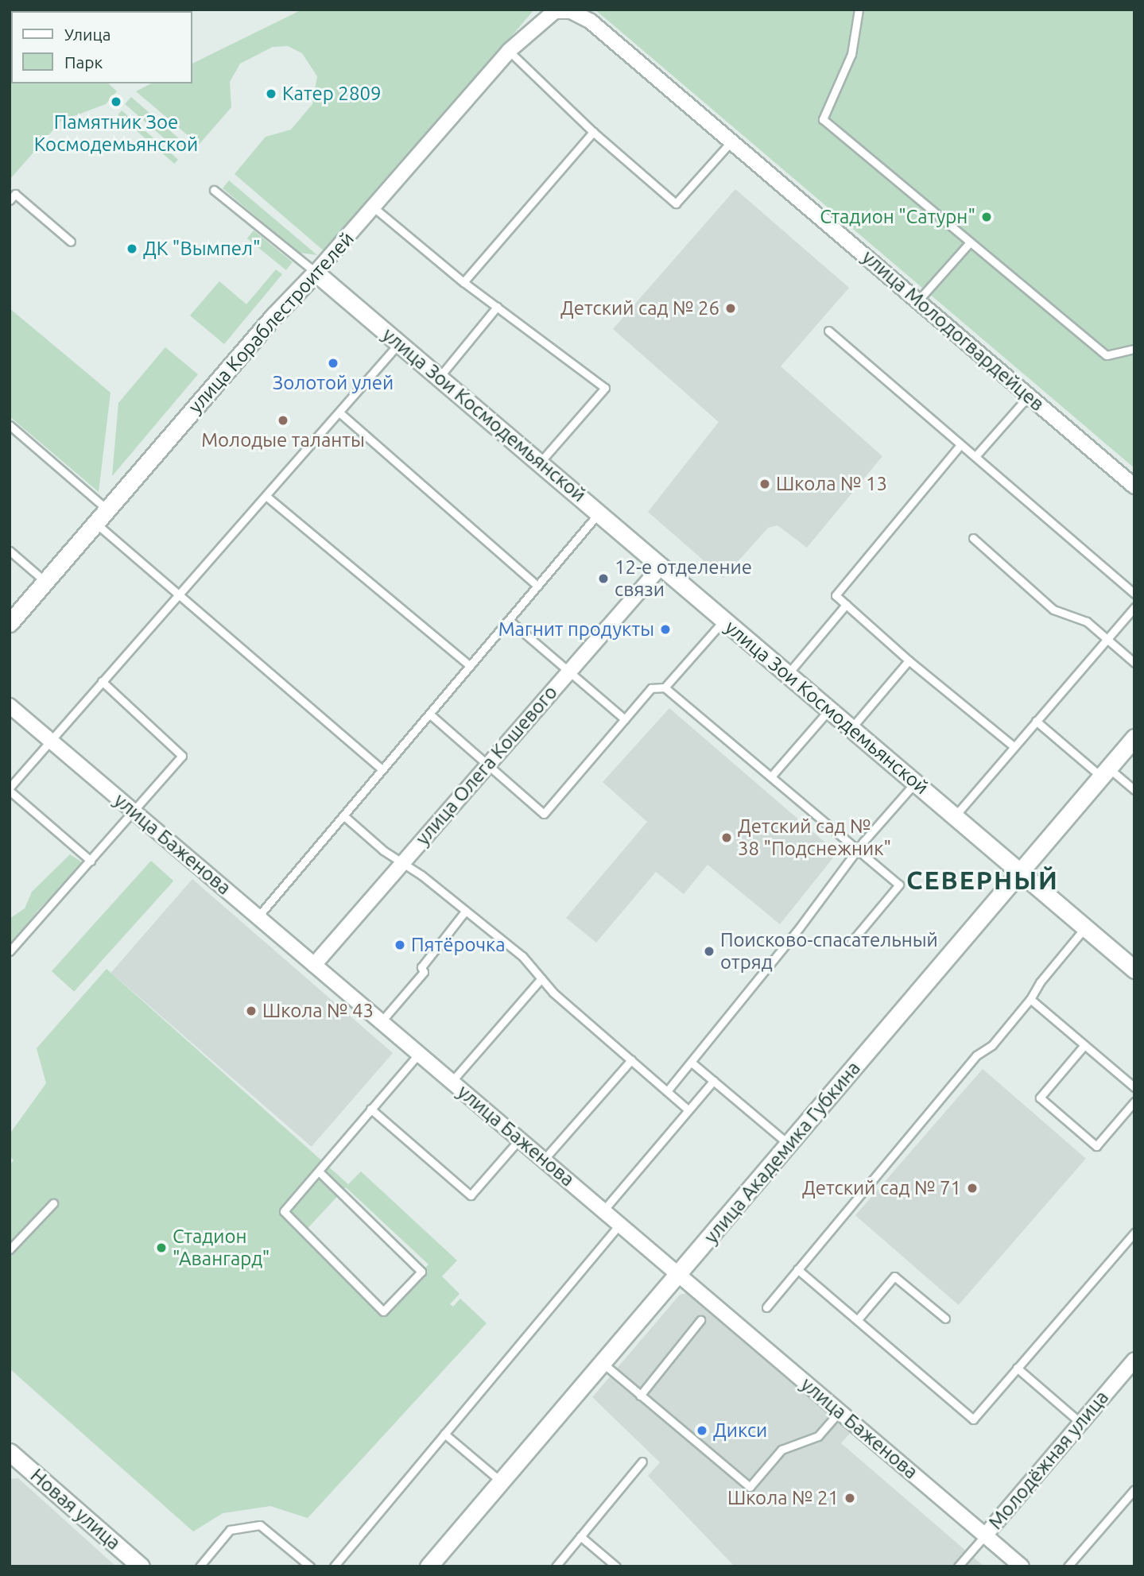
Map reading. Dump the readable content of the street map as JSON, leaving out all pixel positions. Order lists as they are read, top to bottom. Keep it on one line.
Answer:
{"streets":{"street":["улица Кораблестроителей","улица Молодогвардейцев","улица Зои Космодемьянской","улица Олега Кошевого","улица Баженова","улица Академика Губкина","Молодёжная улица","Новая улица"]},"crossings":[["улица Кораблестроителей","улица Молодогвардейцев"],["улица Кораблестроителей","улица Зои Космодемьянской"],["улица Зои Космодемьянской","улица Олега Кошевого"],["улица Зои Космодемьянской","улица Академика Губкина"],["улица Олега Кошевого","улица Баженова"],["улица Баженова","улица Академика Губкина"],["улица Баженова","Молодёжная улица"]],"districts":["СЕВЕРНЫЙ"],"places":["Катер 2809","Памятник Зое Космодемьянской","Стадион \"Сатурн\"","ДК \"Вымпел\"","Детский сад № 26","Золотой улей","Молодые таланты","Школа № 13","12-е отделение связи","Магнит продукты","Детский сад № 38 \"Подснежник\"","Пятёрочка","Поисково-спасательный отряд","Школа № 43","Детский сад № 71","Стадион \"Авангард\"","Дикси","Школа № 21"],"legend":["Улица","Парк"]}
